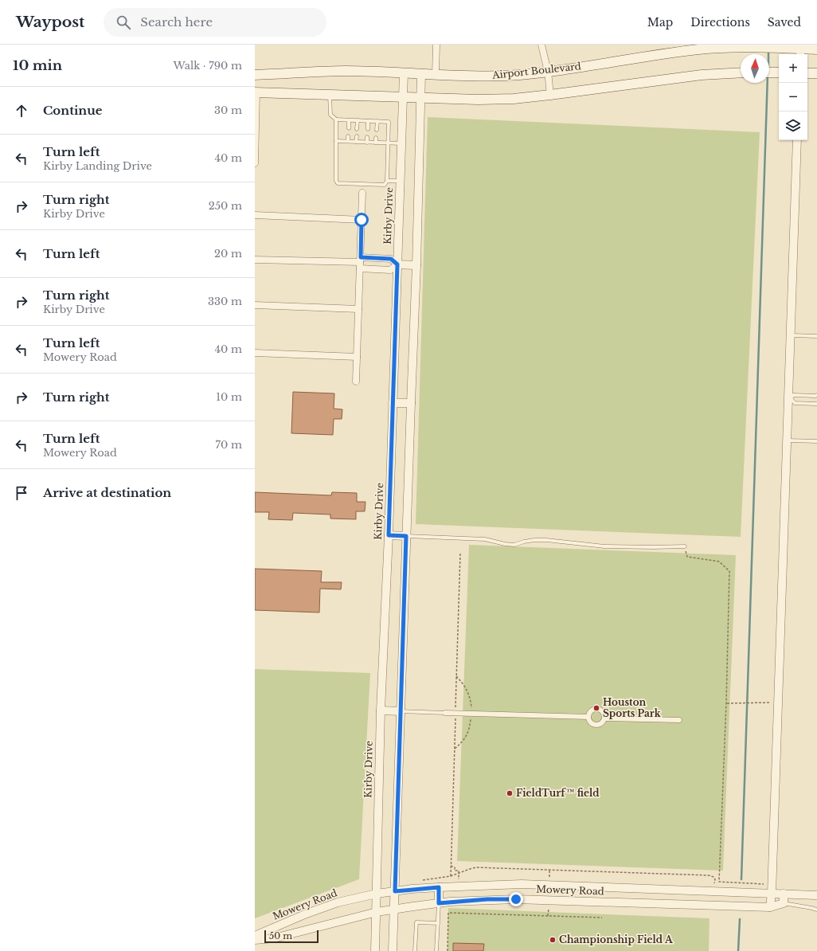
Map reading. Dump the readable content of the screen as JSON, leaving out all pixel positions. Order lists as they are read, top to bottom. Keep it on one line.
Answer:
{"streets":{"main road":["Airport Boulevard"],"street":["Kirby Drive","Mowery Road"]},"crossings":[["Airport Boulevard","Kirby Drive"],["Kirby Drive","Mowery Road"]],"places":["Houston Sports Park","FieldTurf™ field","Championship Field A"],"scale_bar":"50 m","north":"top","page":{"header":"Waypost","search":"Search here","nav":["Map","Directions","Saved"],"heading":["10 min","Walk · 790 m"],"map_buttons":["+","−"],"list":[["Continue","30 m"],["Turn left","Kirby Landing Drive","40 m"],["Turn right","Kirby Drive","250 m"],["Turn left","20 m"],["Turn right","Kirby Drive","330 m"],["Turn left","Mowery Road","40 m"],["Turn right","10 m"],["Turn left","Mowery Road","70 m"],"Arrive at destination"],"scale":"50 m"}}
